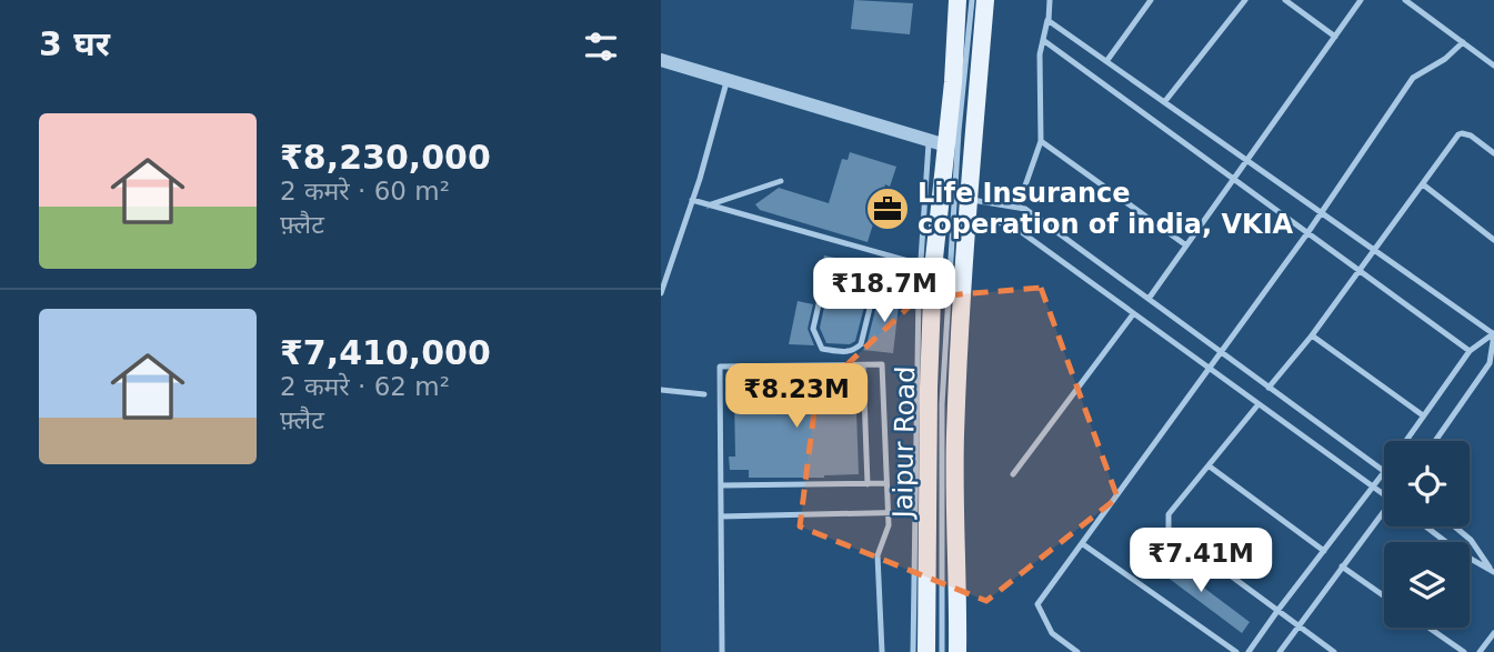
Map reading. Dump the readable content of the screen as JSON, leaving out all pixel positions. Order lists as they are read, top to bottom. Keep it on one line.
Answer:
{"streets":{"main road":["Jaipur Road"]},"places":{"office":["Life Insurance coperation of india, VKIA"]},"page":{"heading":"3 घर","list":[{"name":"₹8,230,000","note":"2 कमरे · 60 m² · फ़्लैट"},{"name":"₹7,410,000","note":"2 कमरे · 62 m² · फ़्लैट"}],"price":["₹18.7M","₹8.23M","₹7.41M"]}}
